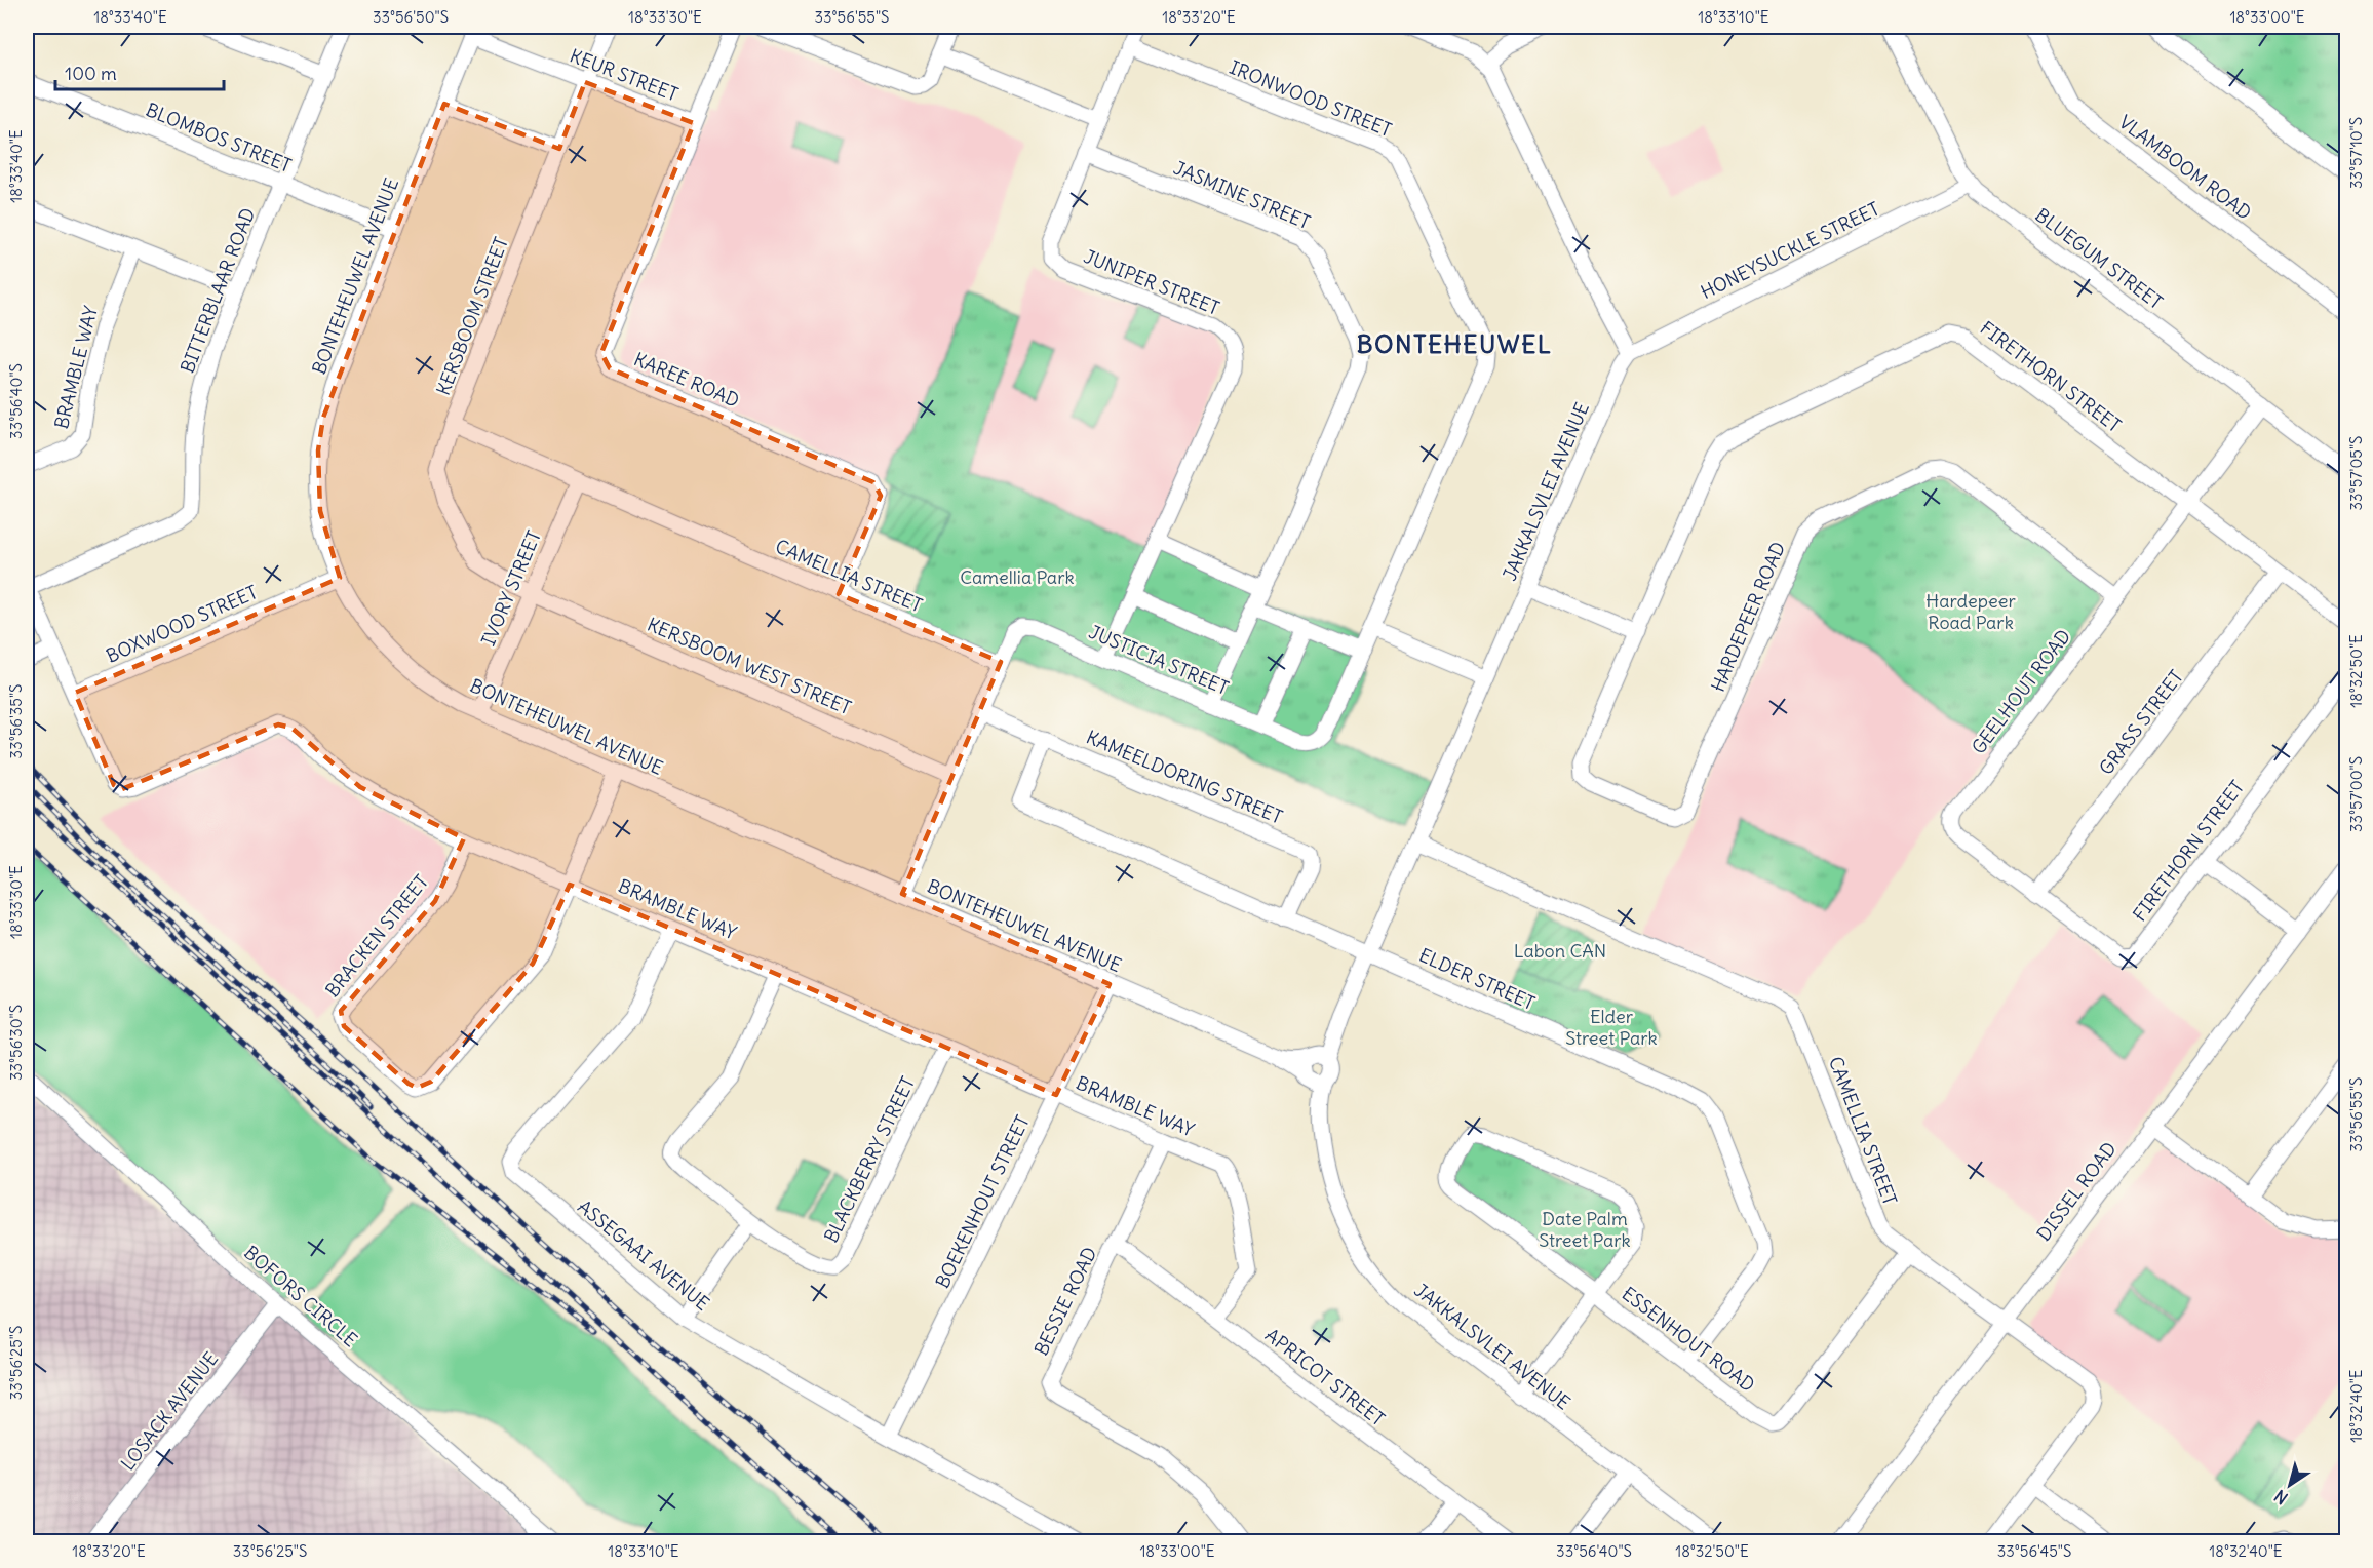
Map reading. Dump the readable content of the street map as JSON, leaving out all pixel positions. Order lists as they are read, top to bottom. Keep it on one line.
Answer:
{"streets":{"street":["KEUR STREET","IRONWOOD STREET","BLOMBOS STREET","VLAMBOOM ROAD","JASMINE STREET","HONEYSUCKLE STREET","BLUEGUM STREET","BONTEHEUWEL AVENUE","JUNIPER STREET","BITTERBLAAR ROAD","KERSBOOM STREET","BRAMBLE WAY","FIRETHORN STREET","KAREE ROAD","JAKKALSVLEI AVENUE","CAMELLIA STREET","IVORY STREET","HARDEPEER ROAD","BOXWOOD STREET","JUSTICIA STREET","KERSBOOM WEST STREET","GEELHOUT ROAD","GRASS STREET","KAMEELDORING STREET","BRACKEN STREET","ELDER STREET","BLACKBERRY STREET","DISSEL ROAD","BOEKENHOUT STREET","ASSEGAAI AVENUE","BOFORS CIRCLE","BESSIE ROAD","ESSENHOUT ROAD","APRICOT STREET","LOSACK AVENUE"]},"crossings":[["KEUR STREET","BONTEHEUWEL AVENUE"],["KEUR STREET","KERSBOOM STREET"],["KEUR STREET","KAREE ROAD"],["IRONWOOD STREET","JUNIPER STREET"],["IRONWOOD STREET","JUSTICIA STREET"],["BLOMBOS STREET","BONTEHEUWEL AVENUE"],["BLOMBOS STREET","BITTERBLAAR ROAD"],["JASMINE STREET","JUNIPER STREET"],["JASMINE STREET","JUSTICIA STREET"],["HONEYSUCKLE STREET","BLUEGUM STREET"],["HONEYSUCKLE STREET","JAKKALSVLEI AVENUE"],["BLUEGUM STREET","GEELHOUT ROAD"],["BONTEHEUWEL AVENUE","JAKKALSVLEI AVENUE"],["BONTEHEUWEL AVENUE","IVORY STREET"],["BONTEHEUWEL AVENUE","BOXWOOD STREET"],["BONTEHEUWEL AVENUE","BRACKEN STREET"],["BONTEHEUWEL AVENUE","BOEKENHOUT STREET"],["BITTERBLAAR ROAD","BRAMBLE WAY"],["KERSBOOM STREET","CAMELLIA STREET"],["KERSBOOM STREET","IVORY STREET"],["KERSBOOM STREET","KERSBOOM WEST STREET"],["BRAMBLE WAY","BOXWOOD STREET"],["BRAMBLE WAY","BRACKEN STREET"],["BRAMBLE WAY","BLACKBERRY STREET"],["BRAMBLE WAY","BOEKENHOUT STREET"],["BRAMBLE WAY","ASSEGAAI AVENUE"],["BRAMBLE WAY","BESSIE ROAD"],["BRAMBLE WAY","APRICOT STREET"],["FIRETHORN STREET","HARDEPEER ROAD"],["FIRETHORN STREET","GEELHOUT ROAD"],["FIRETHORN STREET","GRASS STREET"],["KAREE ROAD","CAMELLIA STREET"],["JAKKALSVLEI AVENUE","CAMELLIA STREET"],["JAKKALSVLEI AVENUE","ELDER STREET"],["CAMELLIA STREET","IVORY STREET"],["CAMELLIA STREET","JUSTICIA STREET"],["CAMELLIA STREET","DISSEL ROAD"],["CAMELLIA STREET","ESSENHOUT ROAD"],["IVORY STREET","KERSBOOM WEST STREET"],["HARDEPEER ROAD","GEELHOUT ROAD"],["GEELHOUT ROAD","GRASS STREET"],["KAMEELDORING STREET","ELDER STREET"],["ELDER STREET","ESSENHOUT ROAD"],["BOEKENHOUT STREET","ASSEGAAI AVENUE"],["BOFORS CIRCLE","LOSACK AVENUE"],["BESSIE ROAD","APRICOT STREET"]],"districts":["BONTEHEUWEL"],"parks":["Camellia Park","Hardepeer Road Park","Labon CAN","Elder Street Park","Date Palm Street Park"],"scale_bar":"100 m","north":"bottom left","coordinates":["18°33'40\"E","33°56'50\"S","18°33'30\"E","33°56'55\"S","18°33'20\"E","18°33'10\"E","18°33'00\"E","33°57'10\"S","33°56'40\"S","33°57'05\"S","18°32'50\"E","33°56'35\"S","33°57'00\"S","33°56'30\"S","33°56'25\"S","18°32'40\"E","33°56'45\"S"]}
